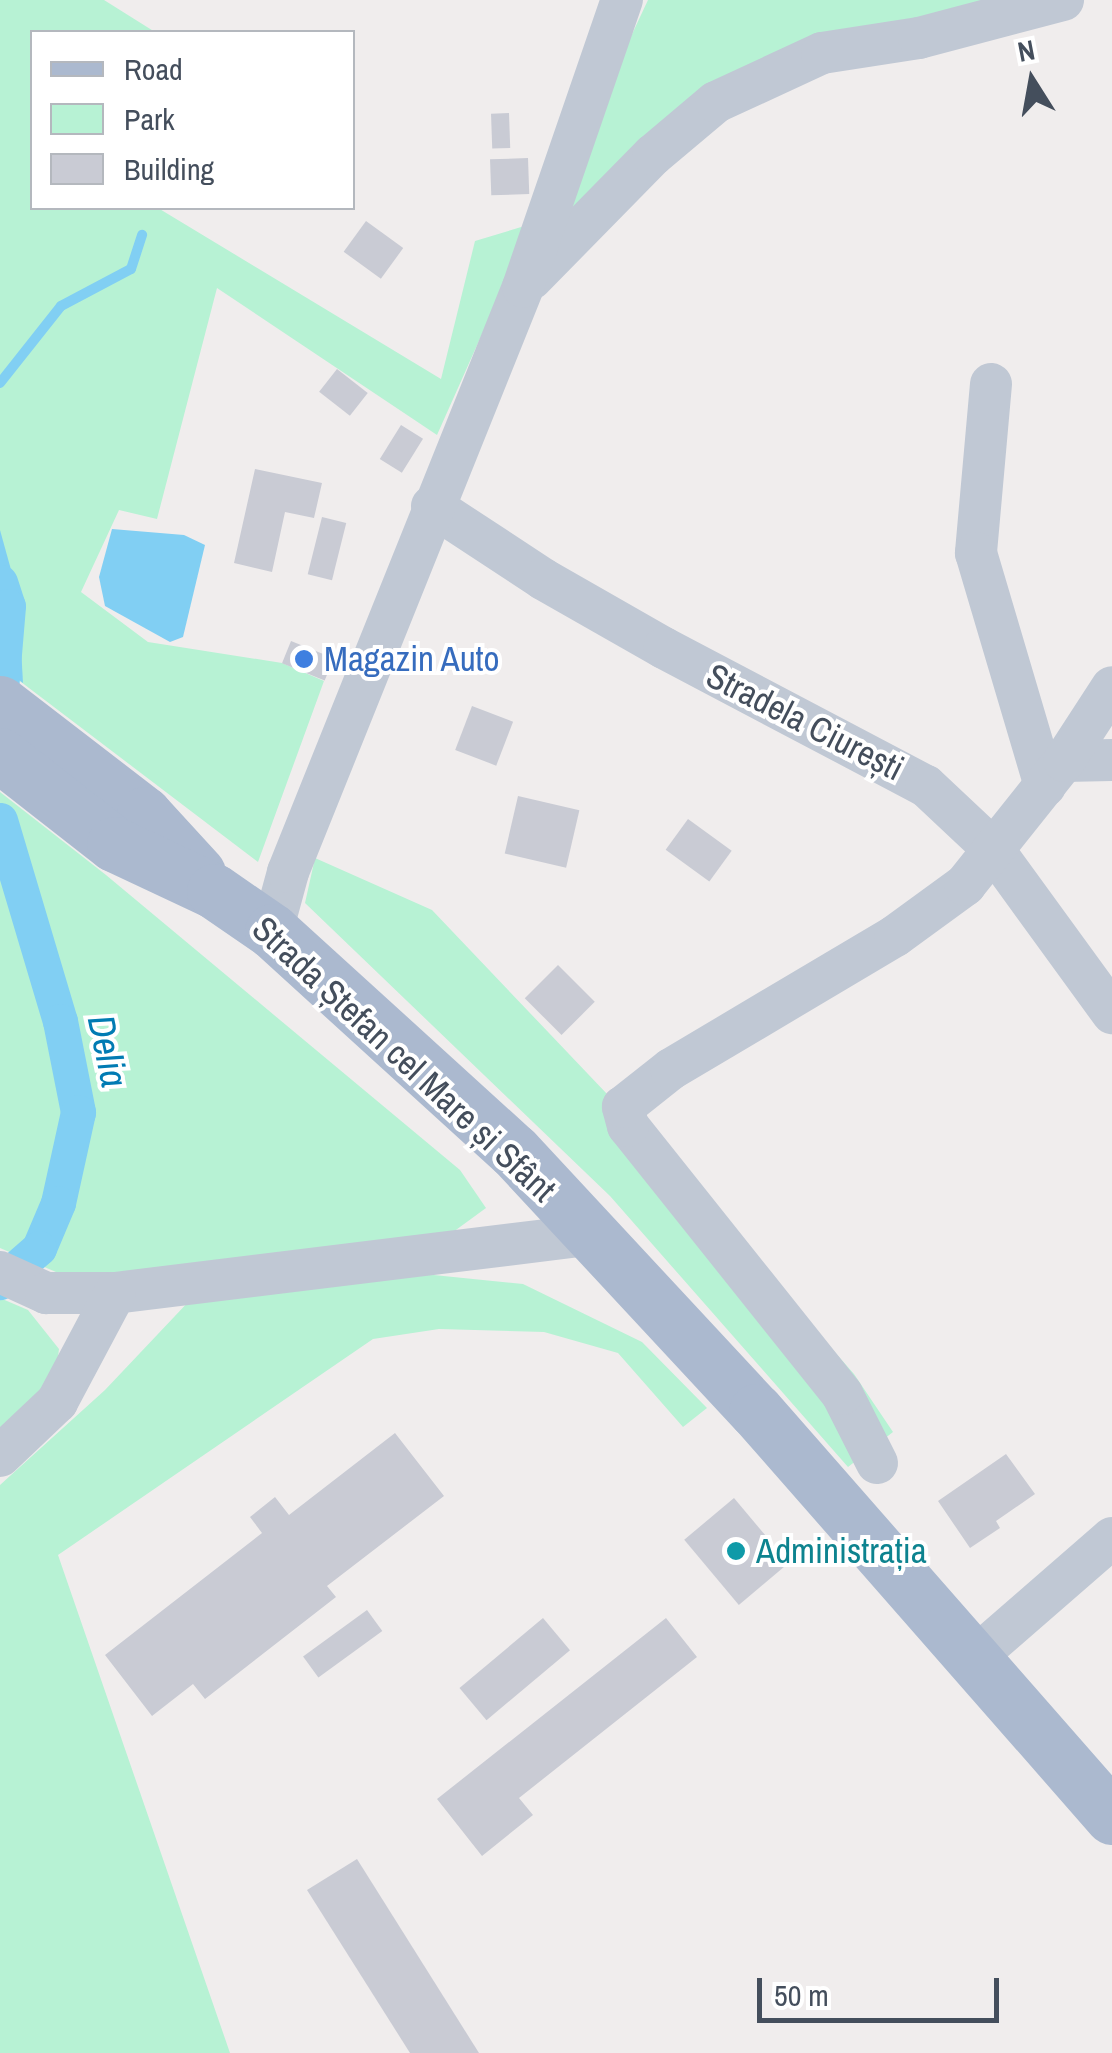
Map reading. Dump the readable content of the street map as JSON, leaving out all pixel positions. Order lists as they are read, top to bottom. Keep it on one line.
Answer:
{"streets":{"main road":["Strada Ștefan cel Mare și Sfânt"],"street":["Stradela Ciurești"]},"water":["Delia"],"places":["Magazin Auto","Administrația"],"legend":["Road","Park","Building"],"scale_bar":"50 m","north":"top"}
